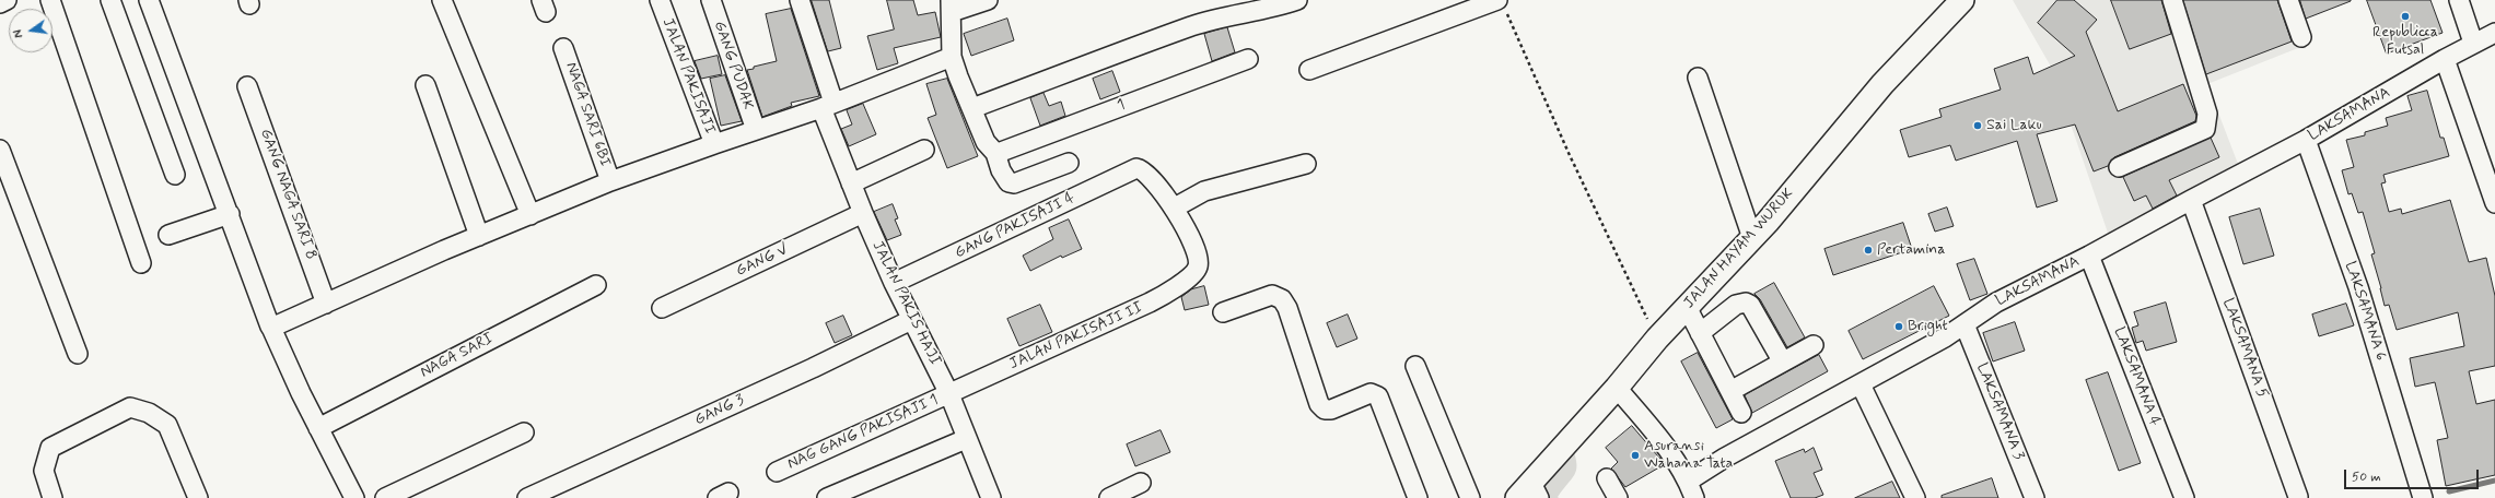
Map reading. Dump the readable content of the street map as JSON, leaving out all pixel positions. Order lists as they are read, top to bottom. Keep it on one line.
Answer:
{"streets":{"main road":["JALAN HAYAM WURUK"],"street":["GANG PUDAK","JALAN PAKISAJI","1","NAGA SARI 6BI","LAKSAMANA","GANG NAGA SARI 8","GANG PAKISAJI 4","GANG V","JALAN PAKIS HAJI","LAKSAMANA 6","JALAN PAKISAJI II","LAKSAMANA 5","NAGA SARI","LAKSAMANA 4","GANG 3","LAKSAMANA 3","NAG GANG PAKISAJI 1"]},"crossings":[["GANG PUDAK","JALAN PAKISAJI"],["JALAN PAKISAJI","JALAN PAKIS HAJI"],["LAKSAMANA","LAKSAMANA 6"],["LAKSAMANA","LAKSAMANA 5"],["LAKSAMANA","LAKSAMANA 4"],["LAKSAMANA","LAKSAMANA 3"],["GANG PAKISAJI 4","JALAN PAKIS HAJI"],["GANG PAKISAJI 4","JALAN PAKISAJI II"],["GANG V","JALAN PAKIS HAJI"],["JALAN PAKIS HAJI","JALAN PAKISAJI II"],["JALAN PAKIS HAJI","GANG 3"],["JALAN PAKIS HAJI","NAG GANG PAKISAJI 1"],["JALAN PAKISAJI II","NAG GANG PAKISAJI 1"]],"places":["Republicca Futsal","Sai Laku","Pertamina","Bright","Asuransi Wahana Tata"],"scale_bar":"50 m","north":"left"}
